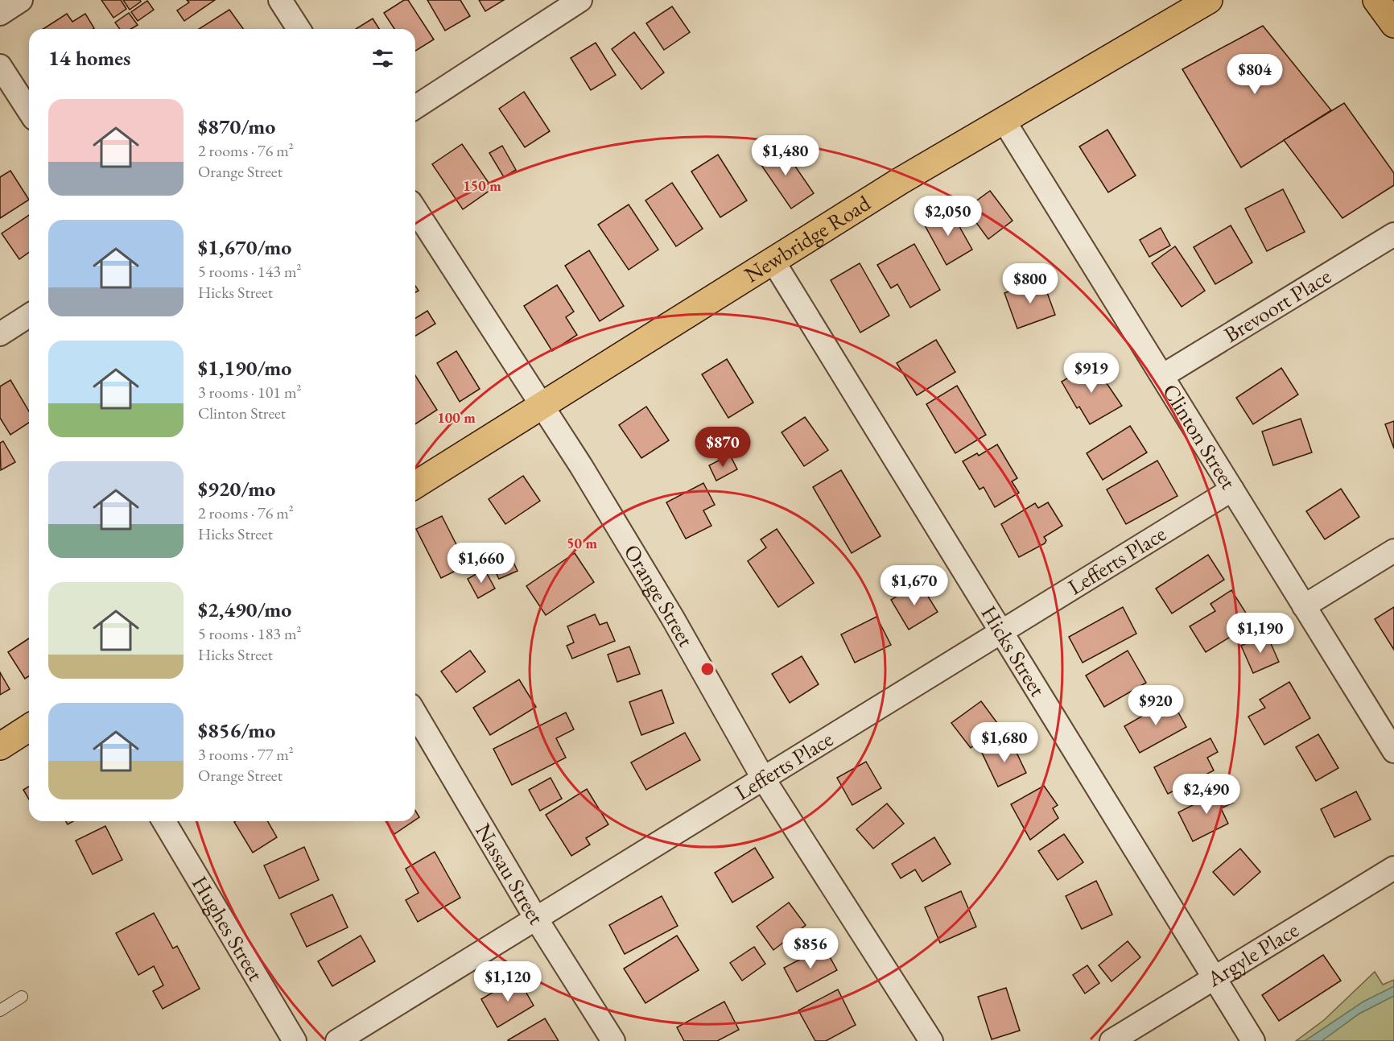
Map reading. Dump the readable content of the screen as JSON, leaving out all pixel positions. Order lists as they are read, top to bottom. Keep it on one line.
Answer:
{"streets":{"main road":["Newbridge Road"],"street":["Brevoort Place","Clinton Street","Lefferts Place","Orange Street","Hicks Street","Nassau Street","Hughes Street","Argyle Place"]},"crossings":[["Newbridge Road","Clinton Street"],["Newbridge Road","Orange Street"],["Newbridge Road","Hicks Street"],["Brevoort Place","Clinton Street"],["Clinton Street","Lefferts Place"],["Lefferts Place","Orange Street"],["Lefferts Place","Hicks Street"],["Lefferts Place","Nassau Street"],["Hicks Street","Argyle Place"]],"page":{"heading":"14 homes","price":["$804","$1,480","$2,050","$800","$919","$870","$1,660","$1,670","$1,190","$920","$1,680","$2,490","$856","$1,120"],"list":[{"name":"$870/mo","note":"2 rooms · 76 m² · Orange Street"},{"name":"$1,670/mo","note":"5 rooms · 143 m² · Hicks Street"},{"name":"$1,190/mo","note":"3 rooms · 101 m² · Clinton Street"},{"name":"$920/mo","note":"2 rooms · 76 m² · Hicks Street"},{"name":"$2,490/mo","note":"5 rooms · 183 m² · Hicks Street"},{"name":"$856/mo","note":"3 rooms · 77 m² · Orange Street"}]},"rings":["150 m","100 m","50 m"]}
